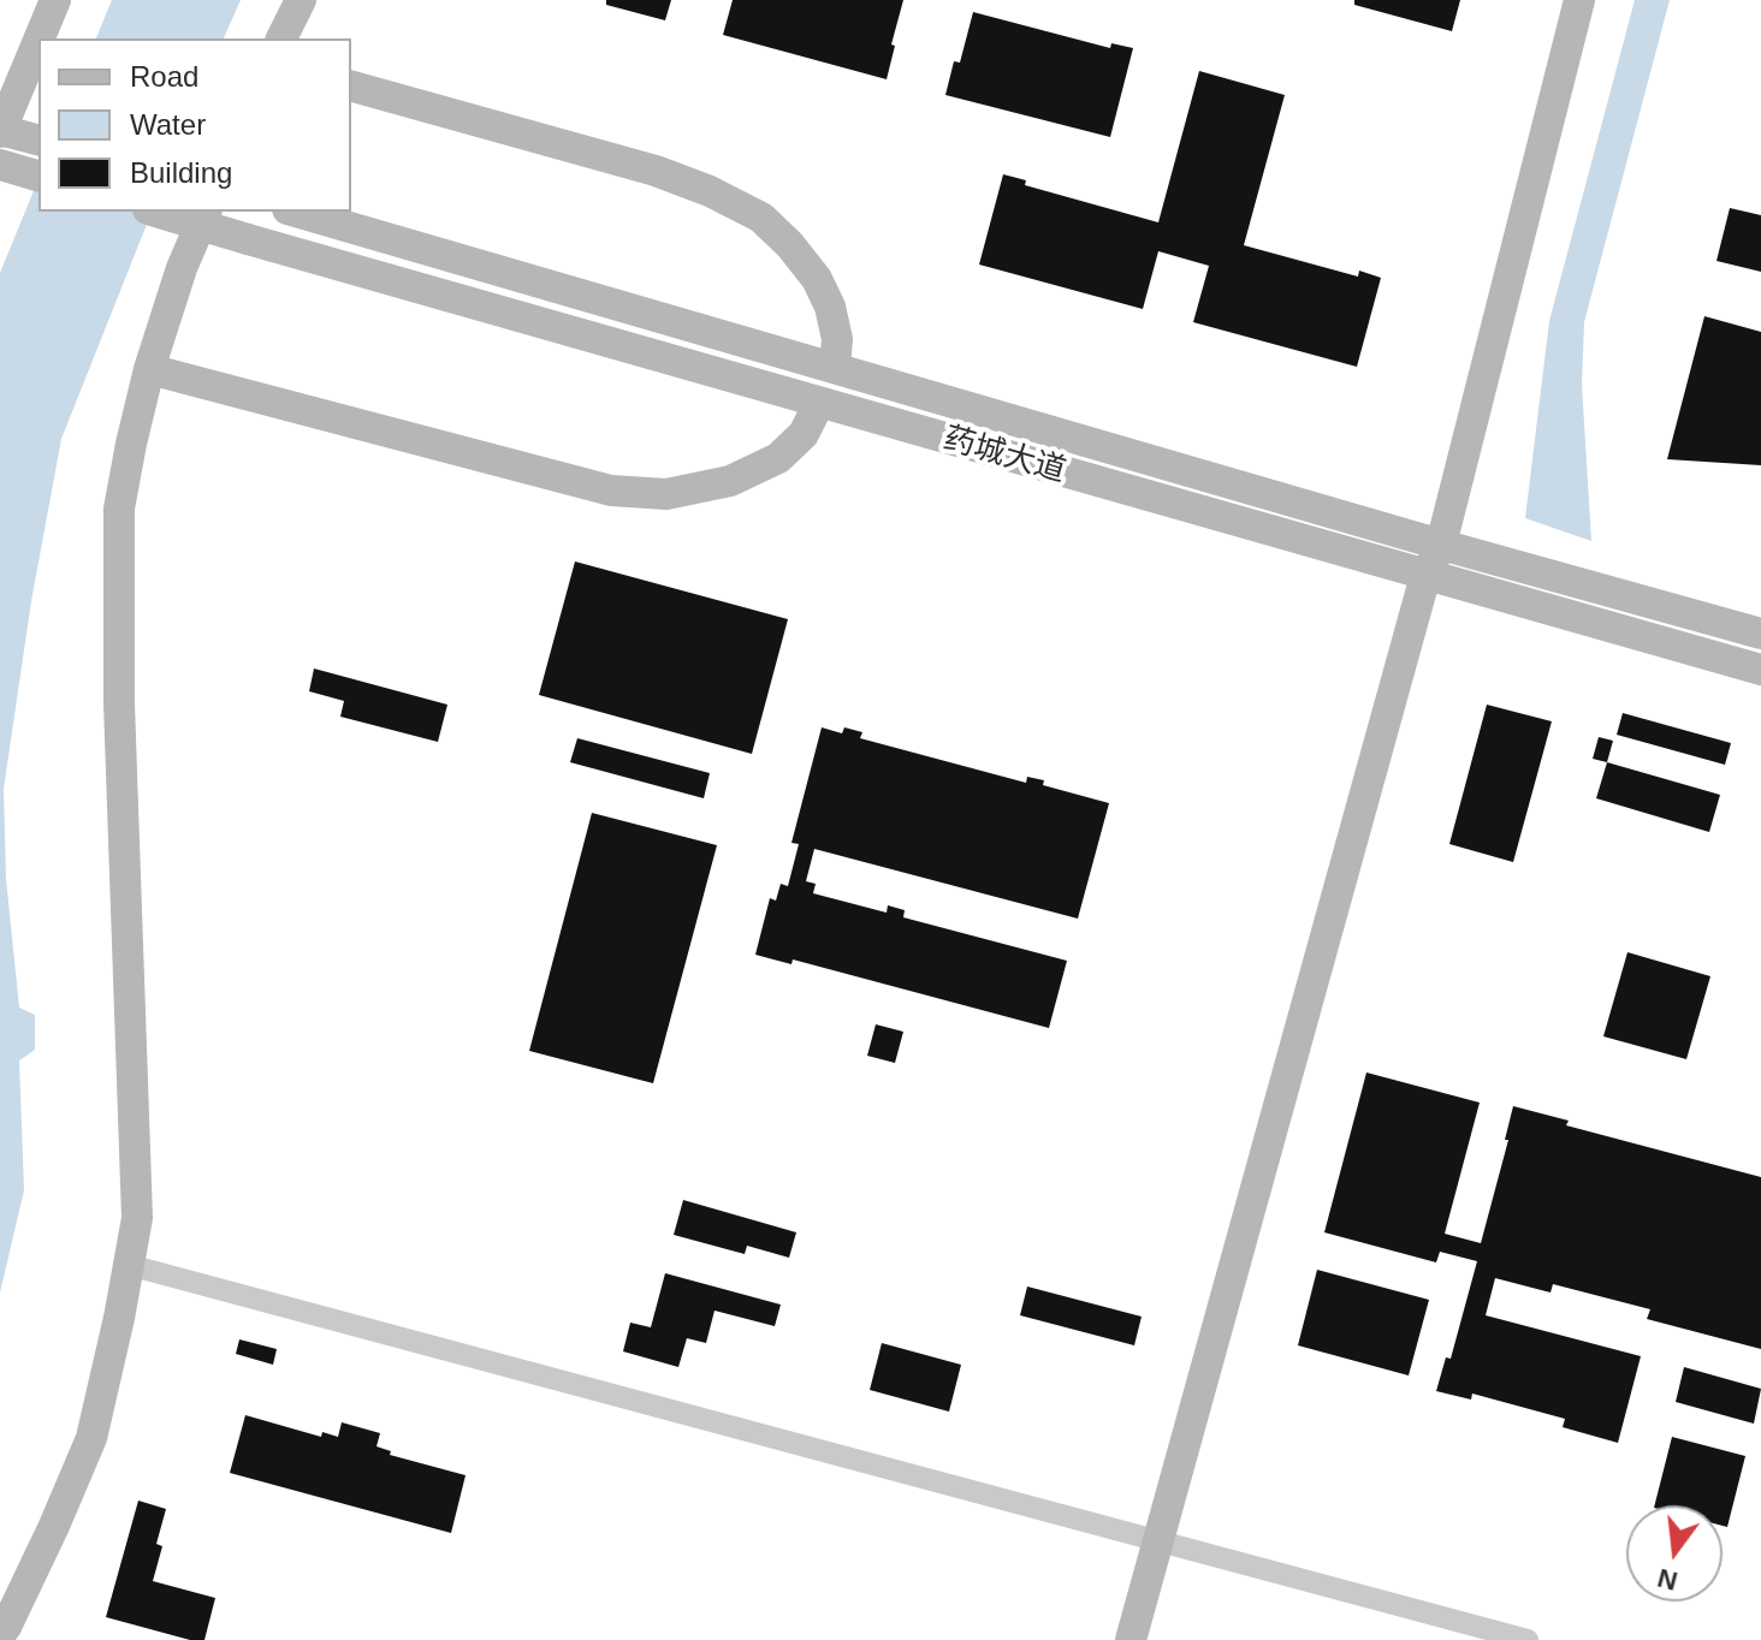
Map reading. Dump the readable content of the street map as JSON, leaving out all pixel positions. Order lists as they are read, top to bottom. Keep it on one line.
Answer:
{"streets":{"main road":["药城大道"]},"legend":["Road","Water","Building"],"north":"bottom"}
